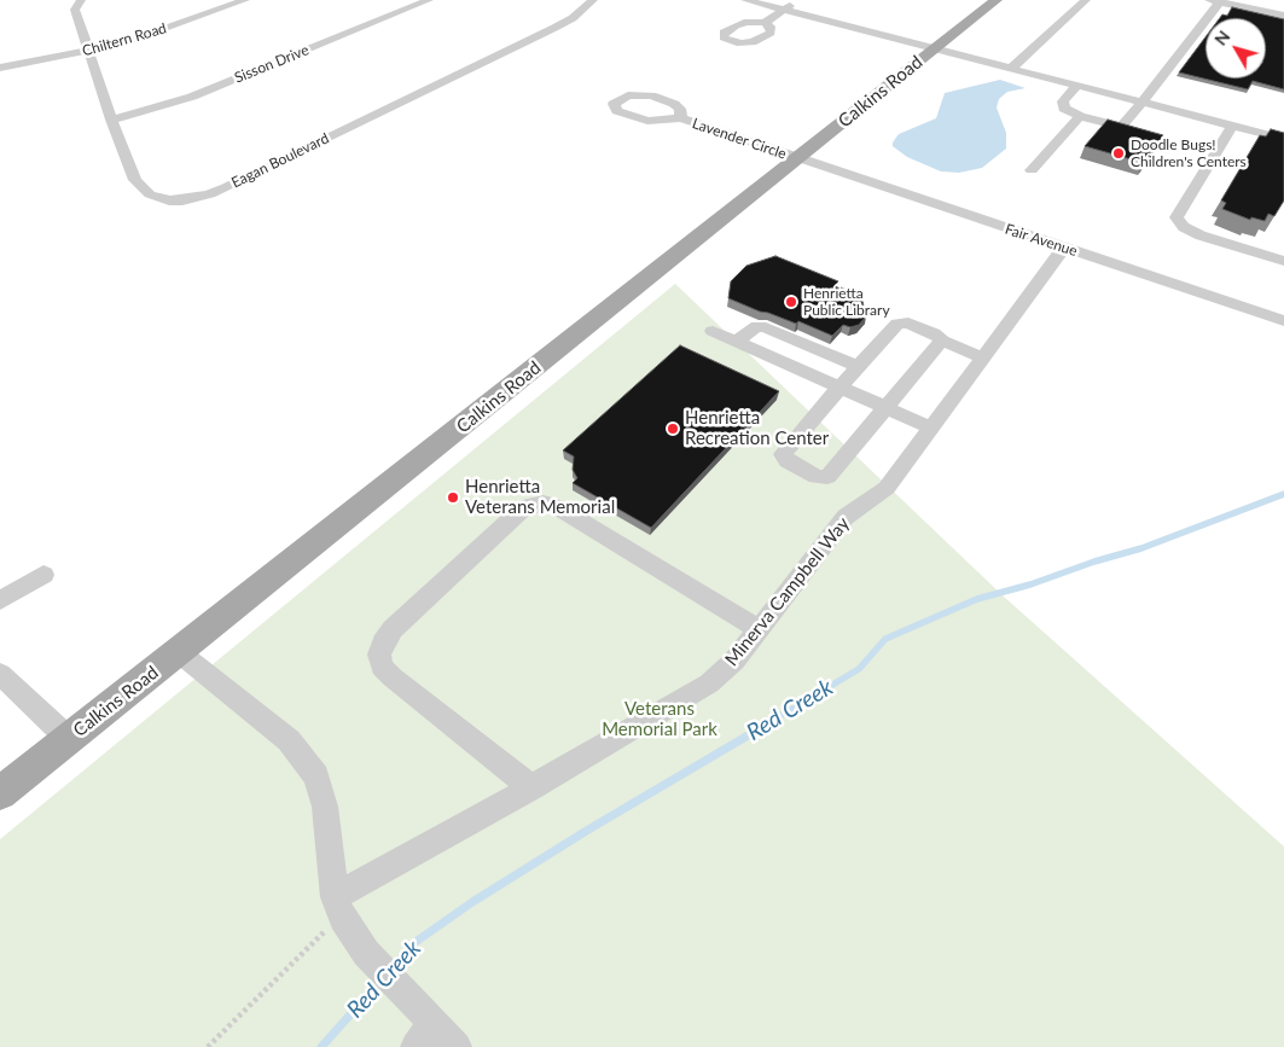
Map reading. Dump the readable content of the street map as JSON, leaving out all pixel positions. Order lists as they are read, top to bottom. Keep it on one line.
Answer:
{"streets":{"main road":["Calkins Road"],"street":["Chiltern Road","Sisson Drive","Lavender Circle","Eagan Boulevard","Fair Avenue","Minerva Campbell Way"]},"crossings":[["Chiltern Road","Eagan Boulevard"],["Sisson Drive","Eagan Boulevard"],["Calkins Road","Lavender Circle"],["Calkins Road","Fair Avenue"],["Lavender Circle","Fair Avenue"],["Fair Avenue","Minerva Campbell Way"]],"water":["Red Creek"],"parks":["Veterans Memorial Park"],"places":["Doodle Bugs! Children's Centers","Henrietta Public Library","Henrietta Recreation Center","Henrietta Veterans Memorial"],"north":"top left"}
